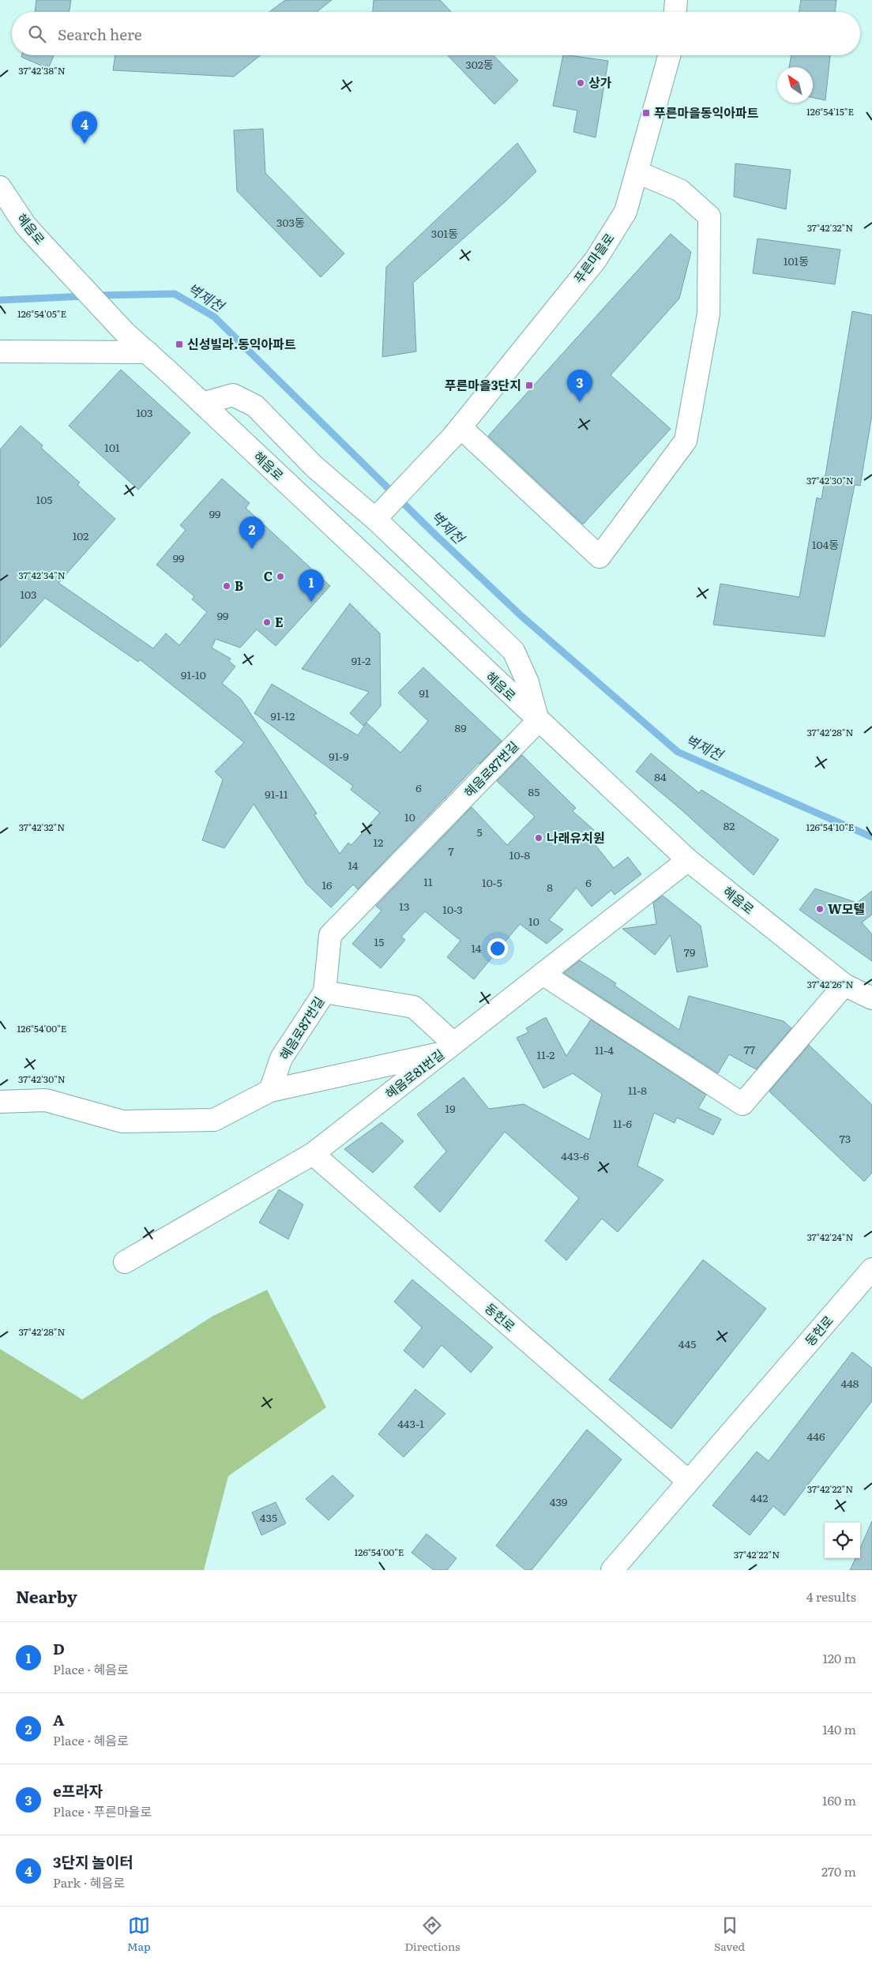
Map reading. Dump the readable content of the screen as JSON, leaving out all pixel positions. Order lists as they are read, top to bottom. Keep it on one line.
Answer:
{"streets":{"street":["혜음로","푸른마을로","혜음로87번길","혜음로81번길","동헌로"]},"crossings":[["혜음로","혜음로87번길"],["혜음로","혜음로81번길"],["혜음로81번길","동헌로"]],"water":["벽제천"],"places":{"other":["상가","C","B","E","나래유치원","W모텔"],"transit":["푸른마을동익아파트","신성빌라.동익아파트","푸른마을3단지"]},"house_numbers":["302동","303동","301동","101동","103","101","105","99","102","104동","99","103","99","91-2","91-10","91","91-12","89","91-9","84","6","85","91-11","10","82","5","12","7","10-8","14","11","10-5","6","16","8","13","10-3","10","15","14","79","77","11-4","11-2","11-8","19","11-6","73","443-6","445","448","443-1","446","442","439","435"],"north":"top left","page":{"search":"Search here","pins":["4","3","2","1"],"heading":["Nearby","4 results"],"list":[{"mark":"1","name":"D","note":"Place · 혜음로","value":"120 m"},{"mark":"2","name":"A","note":"Place · 혜음로","value":"140 m"},{"mark":"3","name":"e프라자","note":"Place · 푸른마을로","value":"160 m"},{"mark":"4","name":"3단지 놀이터","note":"Park · 혜음로","value":"270 m"}],"nav":["Map","Directions","Saved"]},"coordinates":["37°42'38\"N","126°54'15\"E","37°42'32\"N","126°54'05\"E","37°42'30\"N","37°42'34\"N","37°42'28\"N","126°54'10\"E","37°42'26\"N","126°54'00\"E","37°42'24\"N","37°42'22\"N"]}
